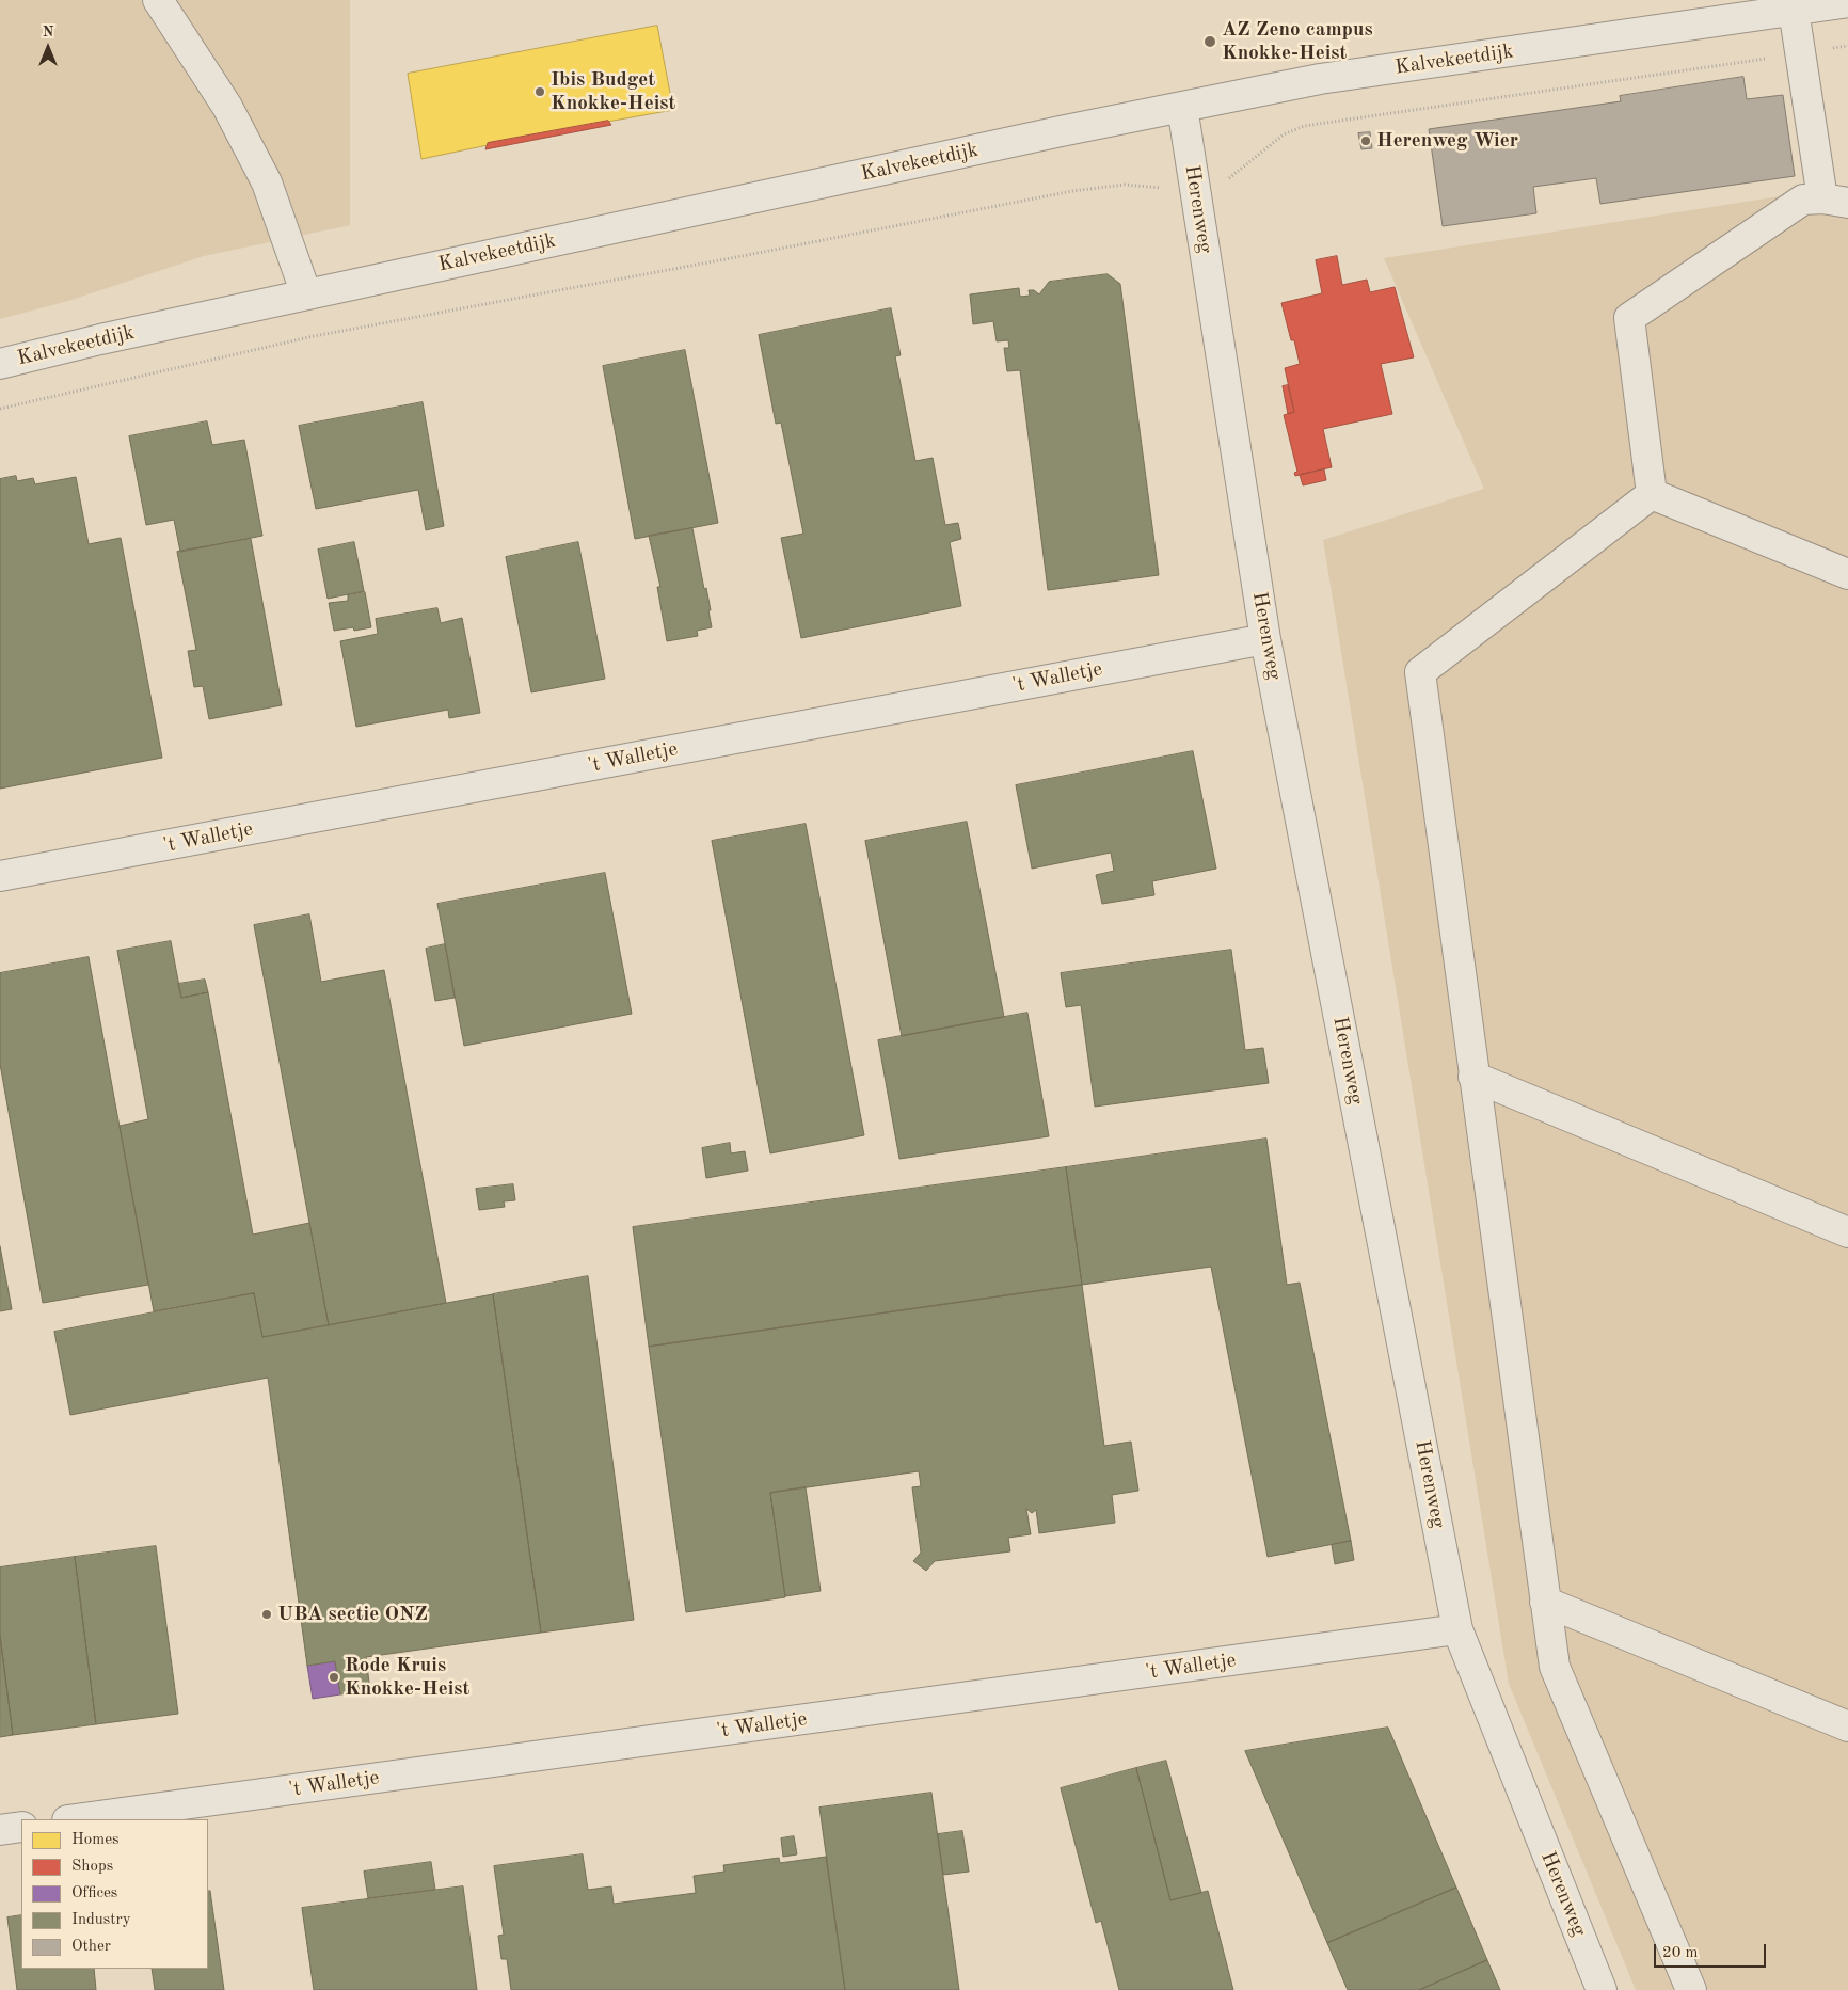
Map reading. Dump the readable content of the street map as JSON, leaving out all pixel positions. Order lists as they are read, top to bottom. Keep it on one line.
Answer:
{"streets":{"street":["Kalvekeetdijk","Herenweg","'t Walletje"]},"crossings":[["Kalvekeetdijk","Herenweg"],["Herenweg","'t Walletje"]],"places":["AZ Zeno campus Knokke-Heist","Ibis Budget Knokke-Heist","Herenweg Wier","UBA sectie ONZ","Rode Kruis Knokke-Heist"],"legend":["Homes","Shops","Offices","Industry","Other"],"scale_bar":"20 m","north":"top"}
